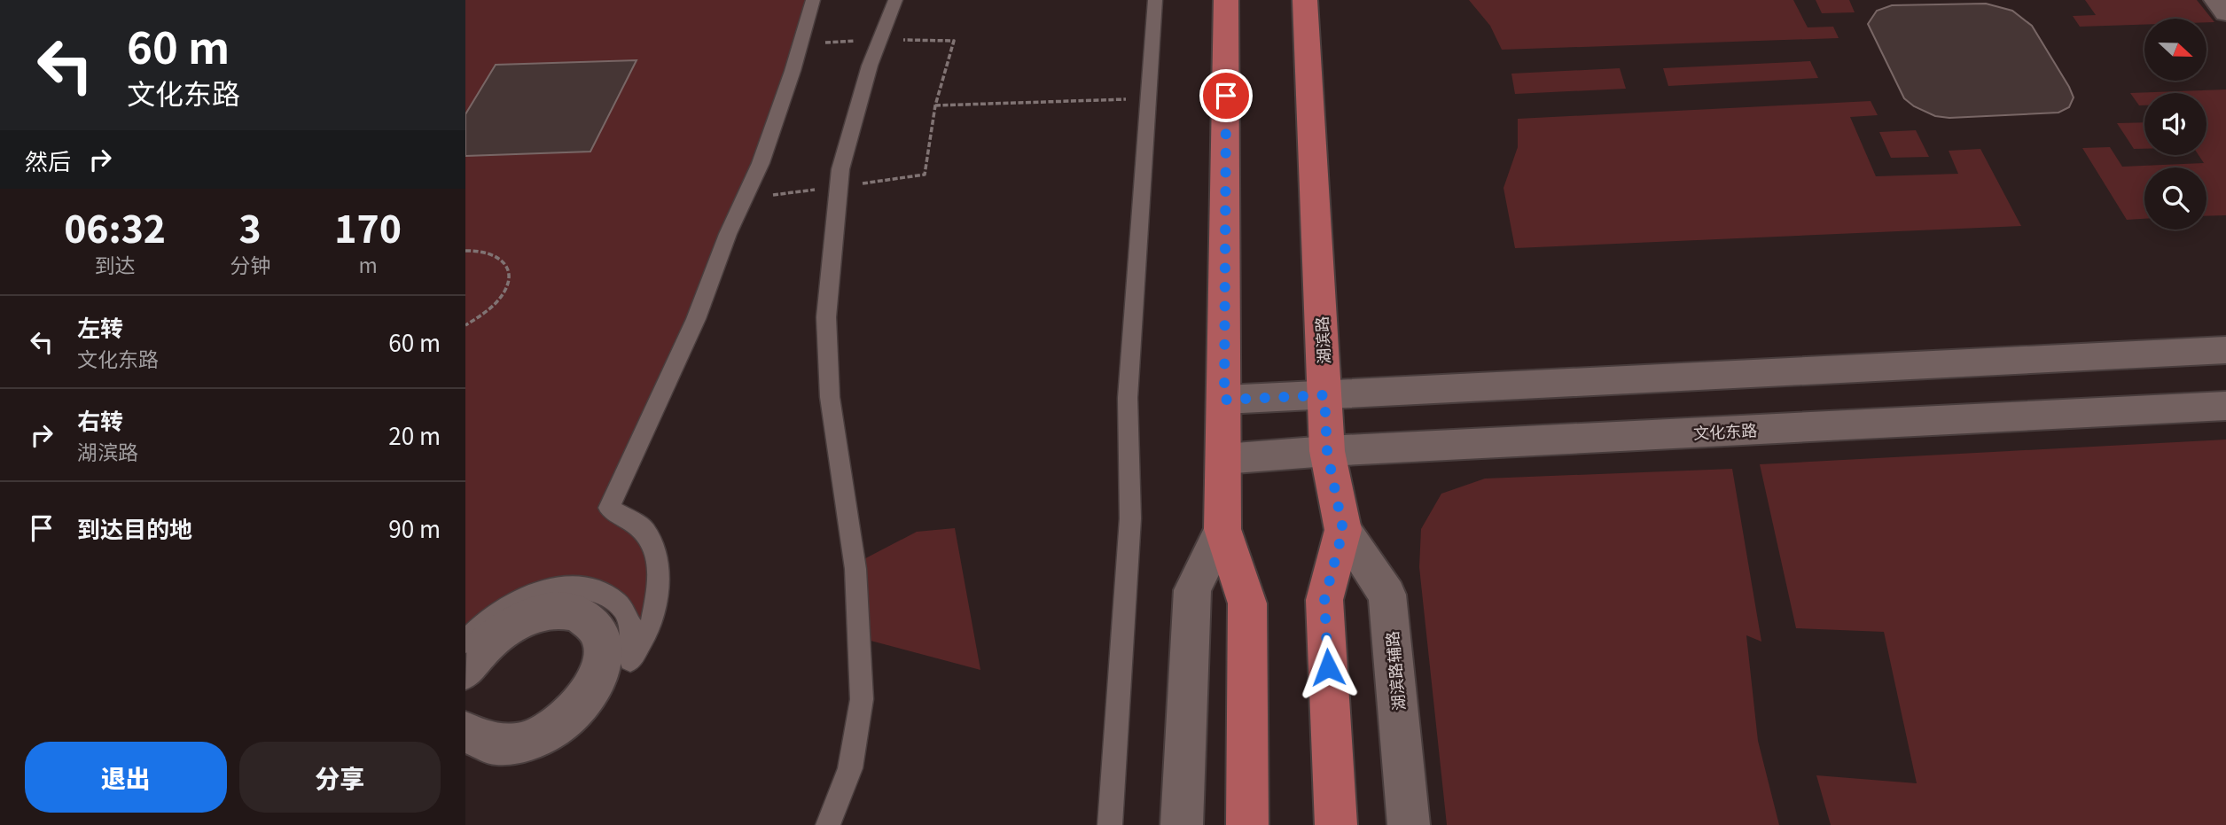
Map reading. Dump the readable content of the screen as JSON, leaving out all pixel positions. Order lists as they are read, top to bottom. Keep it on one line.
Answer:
{"streets":{"main road":["湖滨路"],"street":["文化东路","湖滨路辅路"]},"crossings":[["湖滨路","文化东路"],["湖滨路","湖滨路辅路"]],"north":"right","page":{"turn":["60 m","文化东路"],"then":"然后","eta":["06:32","到达","3","分钟","170","m"],"list":[{"name":"左转","note":"文化东路","value":"60 m"},{"name":"右转","note":"湖滨路","value":"20 m"},{"name":"到达目的地","value":"90 m"}],"buttons":["退出","分享"]}}
